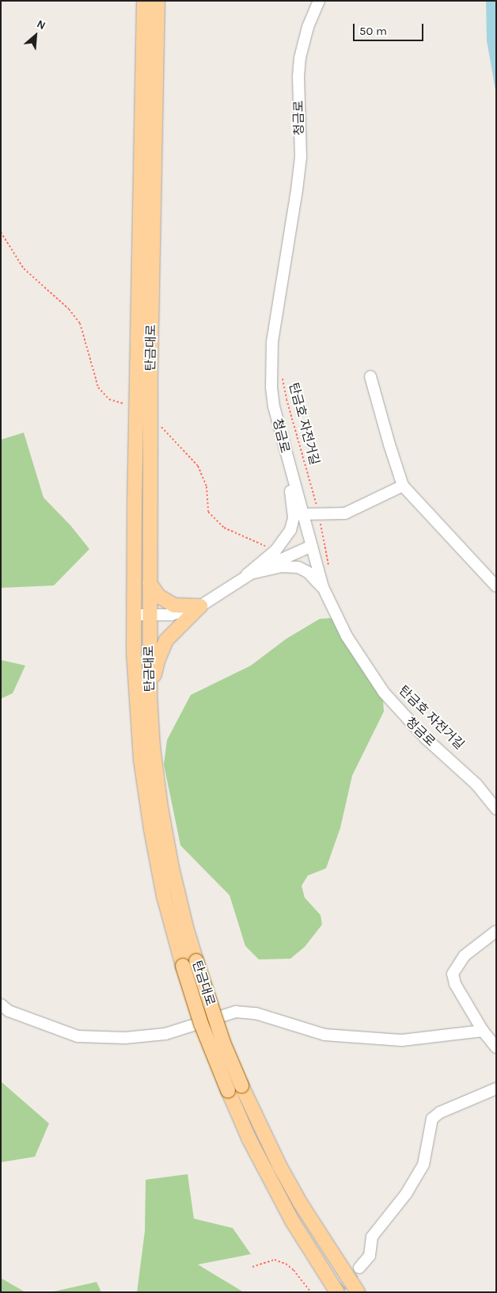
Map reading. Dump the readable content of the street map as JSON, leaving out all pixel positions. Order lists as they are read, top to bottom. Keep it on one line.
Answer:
{"streets":{"main road":["탄금대로"],"street":["청금로"],"path":["탄금호 자전거길"]},"scale_bar":"50 m","north":"top right"}
